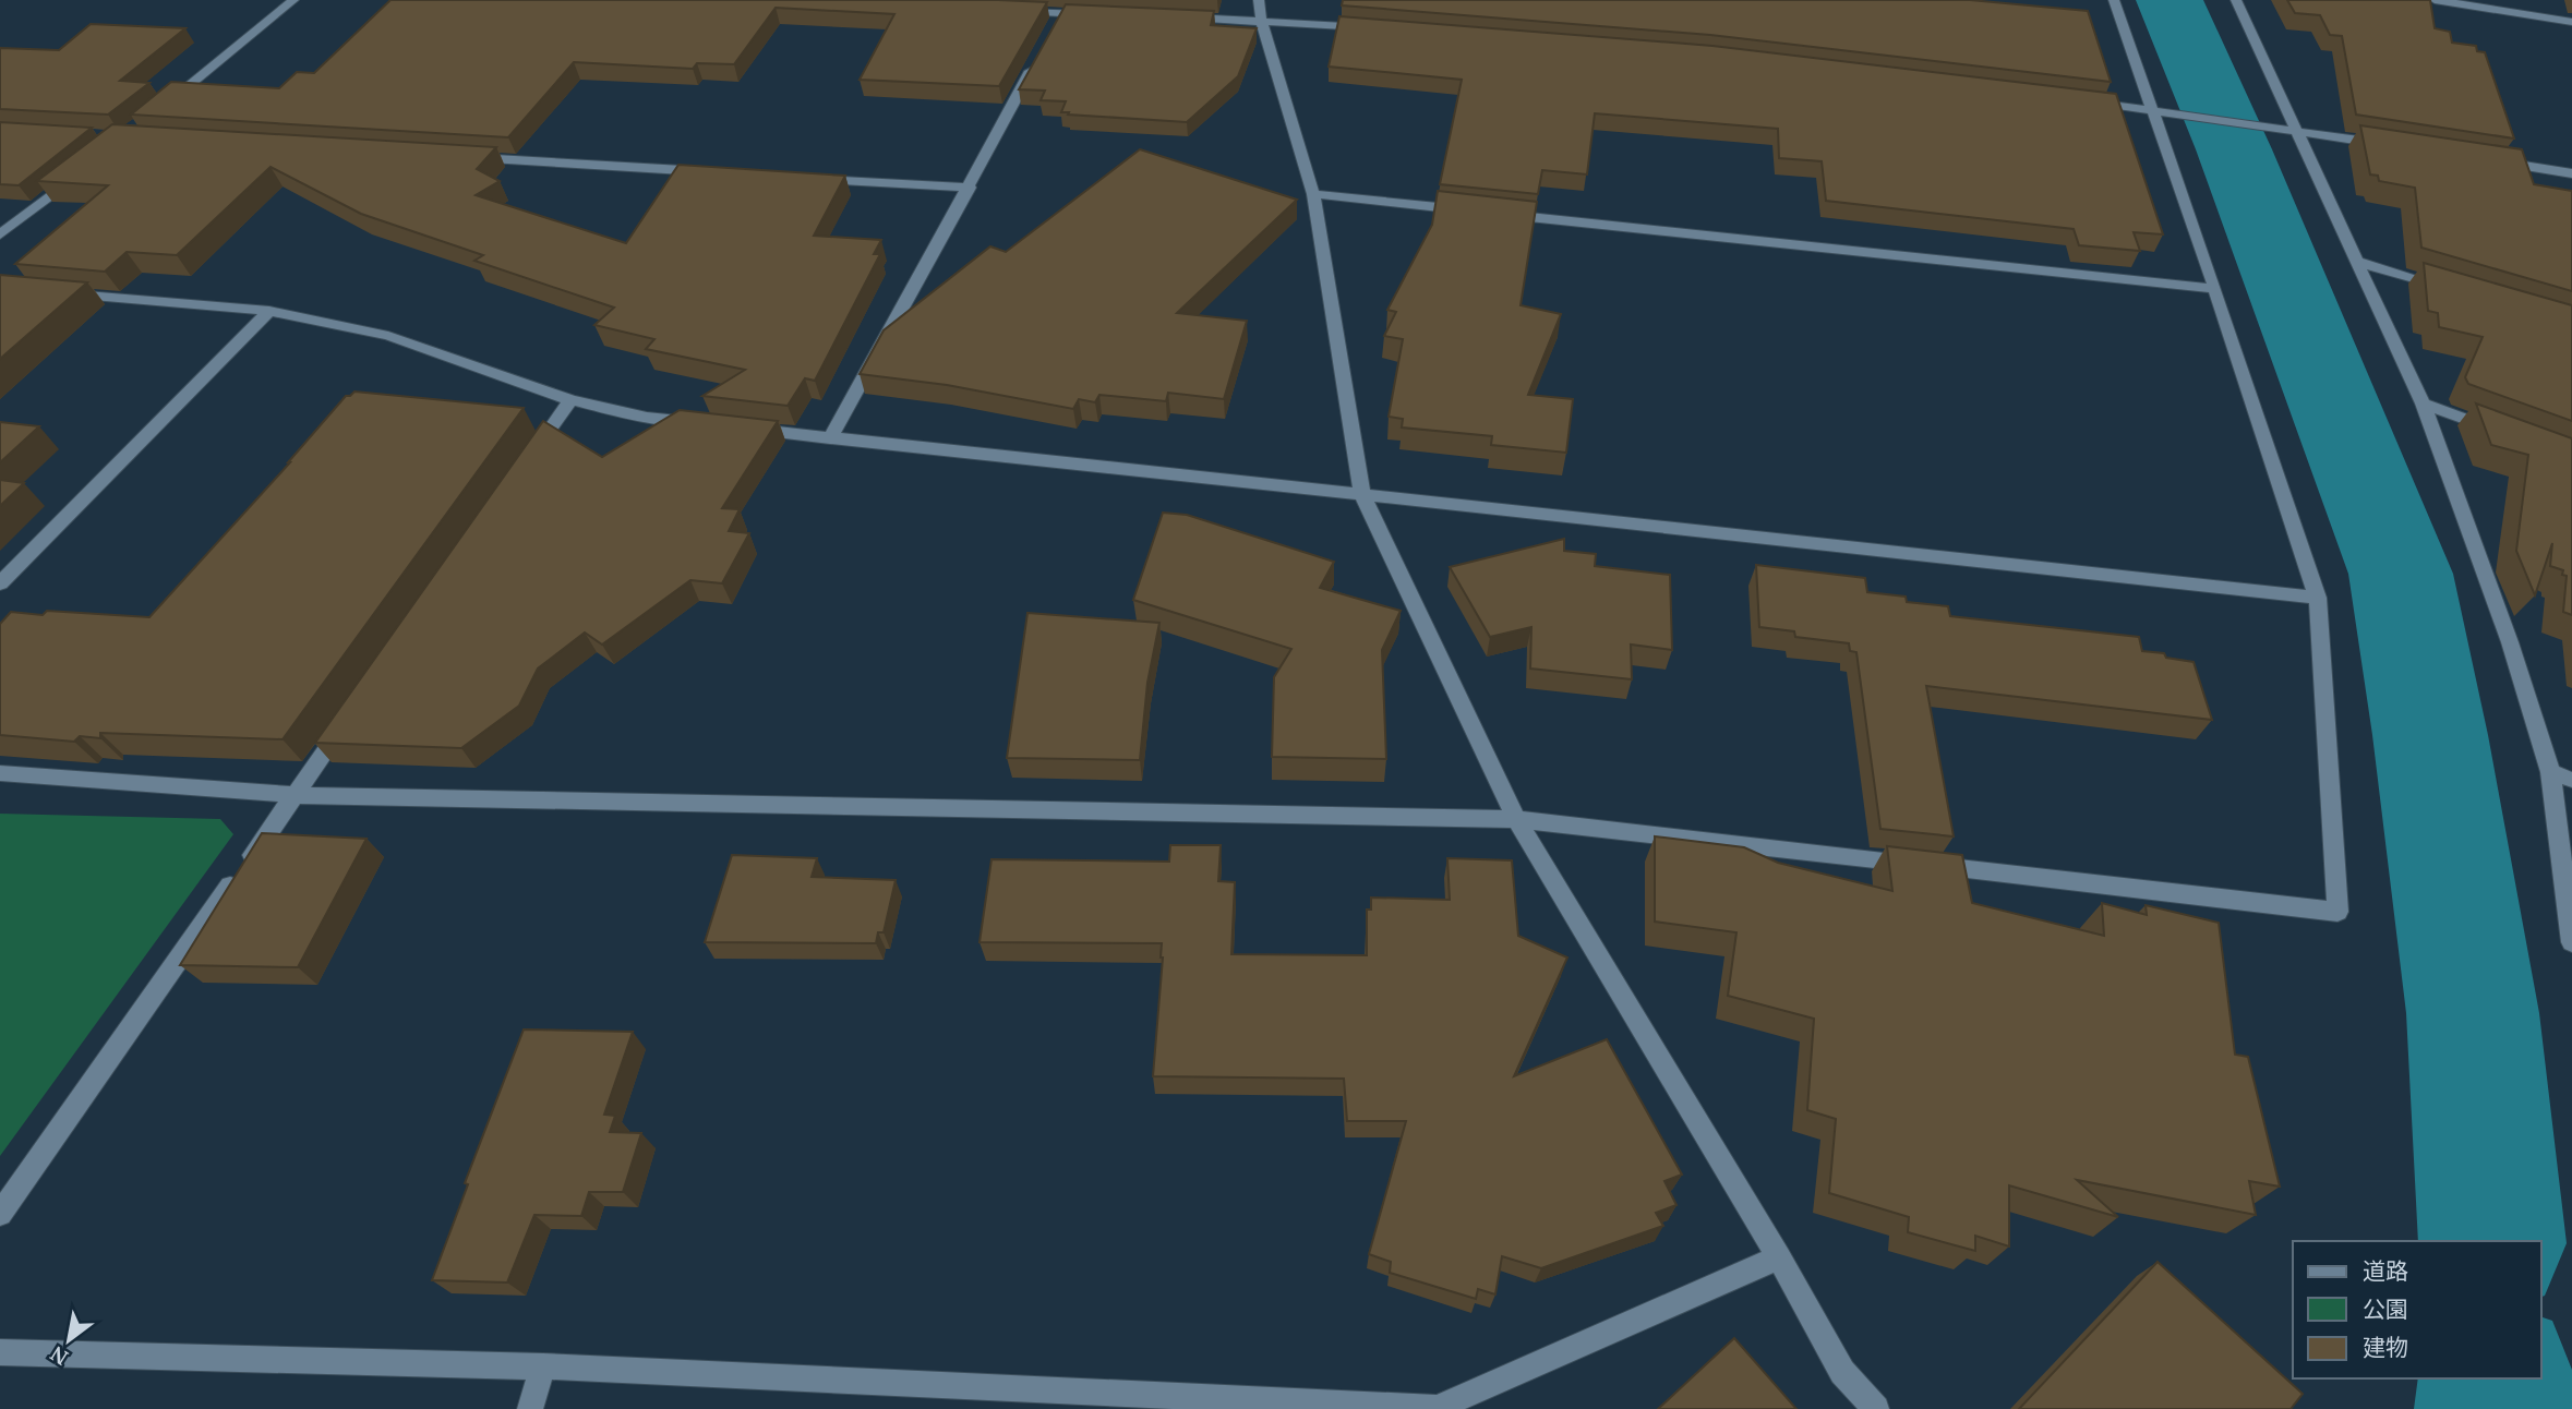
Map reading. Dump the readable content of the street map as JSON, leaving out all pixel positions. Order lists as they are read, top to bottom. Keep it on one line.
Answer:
{"legend":["道路","公園","建物"],"north":"bottom left"}
